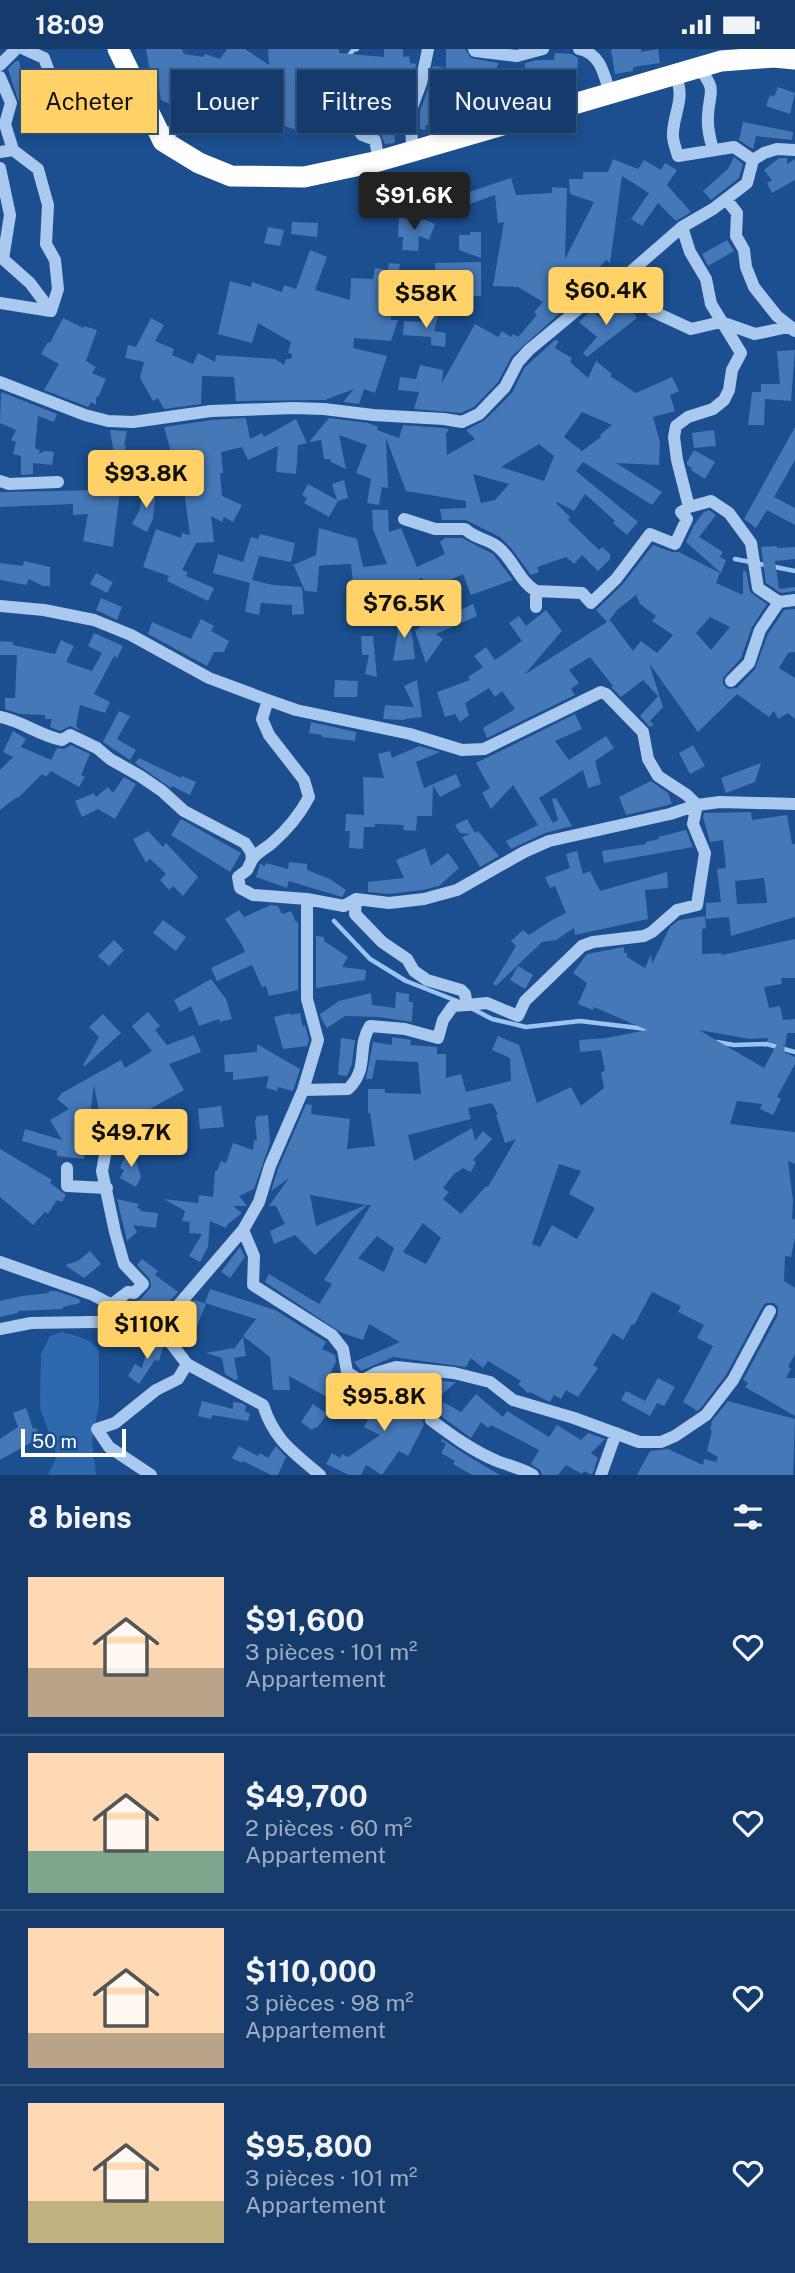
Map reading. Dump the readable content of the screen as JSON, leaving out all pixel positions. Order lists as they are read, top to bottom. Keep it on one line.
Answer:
{"scale_bar":"50 m","page":{"status":"18:09","chip":["Acheter","Louer","Filtres","Nouveau"],"price":["$91.6K","$60.4K","$58K","$93.8K","$76.5K","$49.7K","$110K","$95.8K"],"scale":"50 m","heading":"8 biens","list":[{"name":"$91,600","note":"3 pièces · 101 m² · Appartement"},{"name":"$49,700","note":"2 pièces · 60 m² · Appartement"},{"name":"$110,000","note":"3 pièces · 98 m² · Appartement"},{"name":"$95,800","note":"3 pièces · 101 m² · Appartement"}]}}
